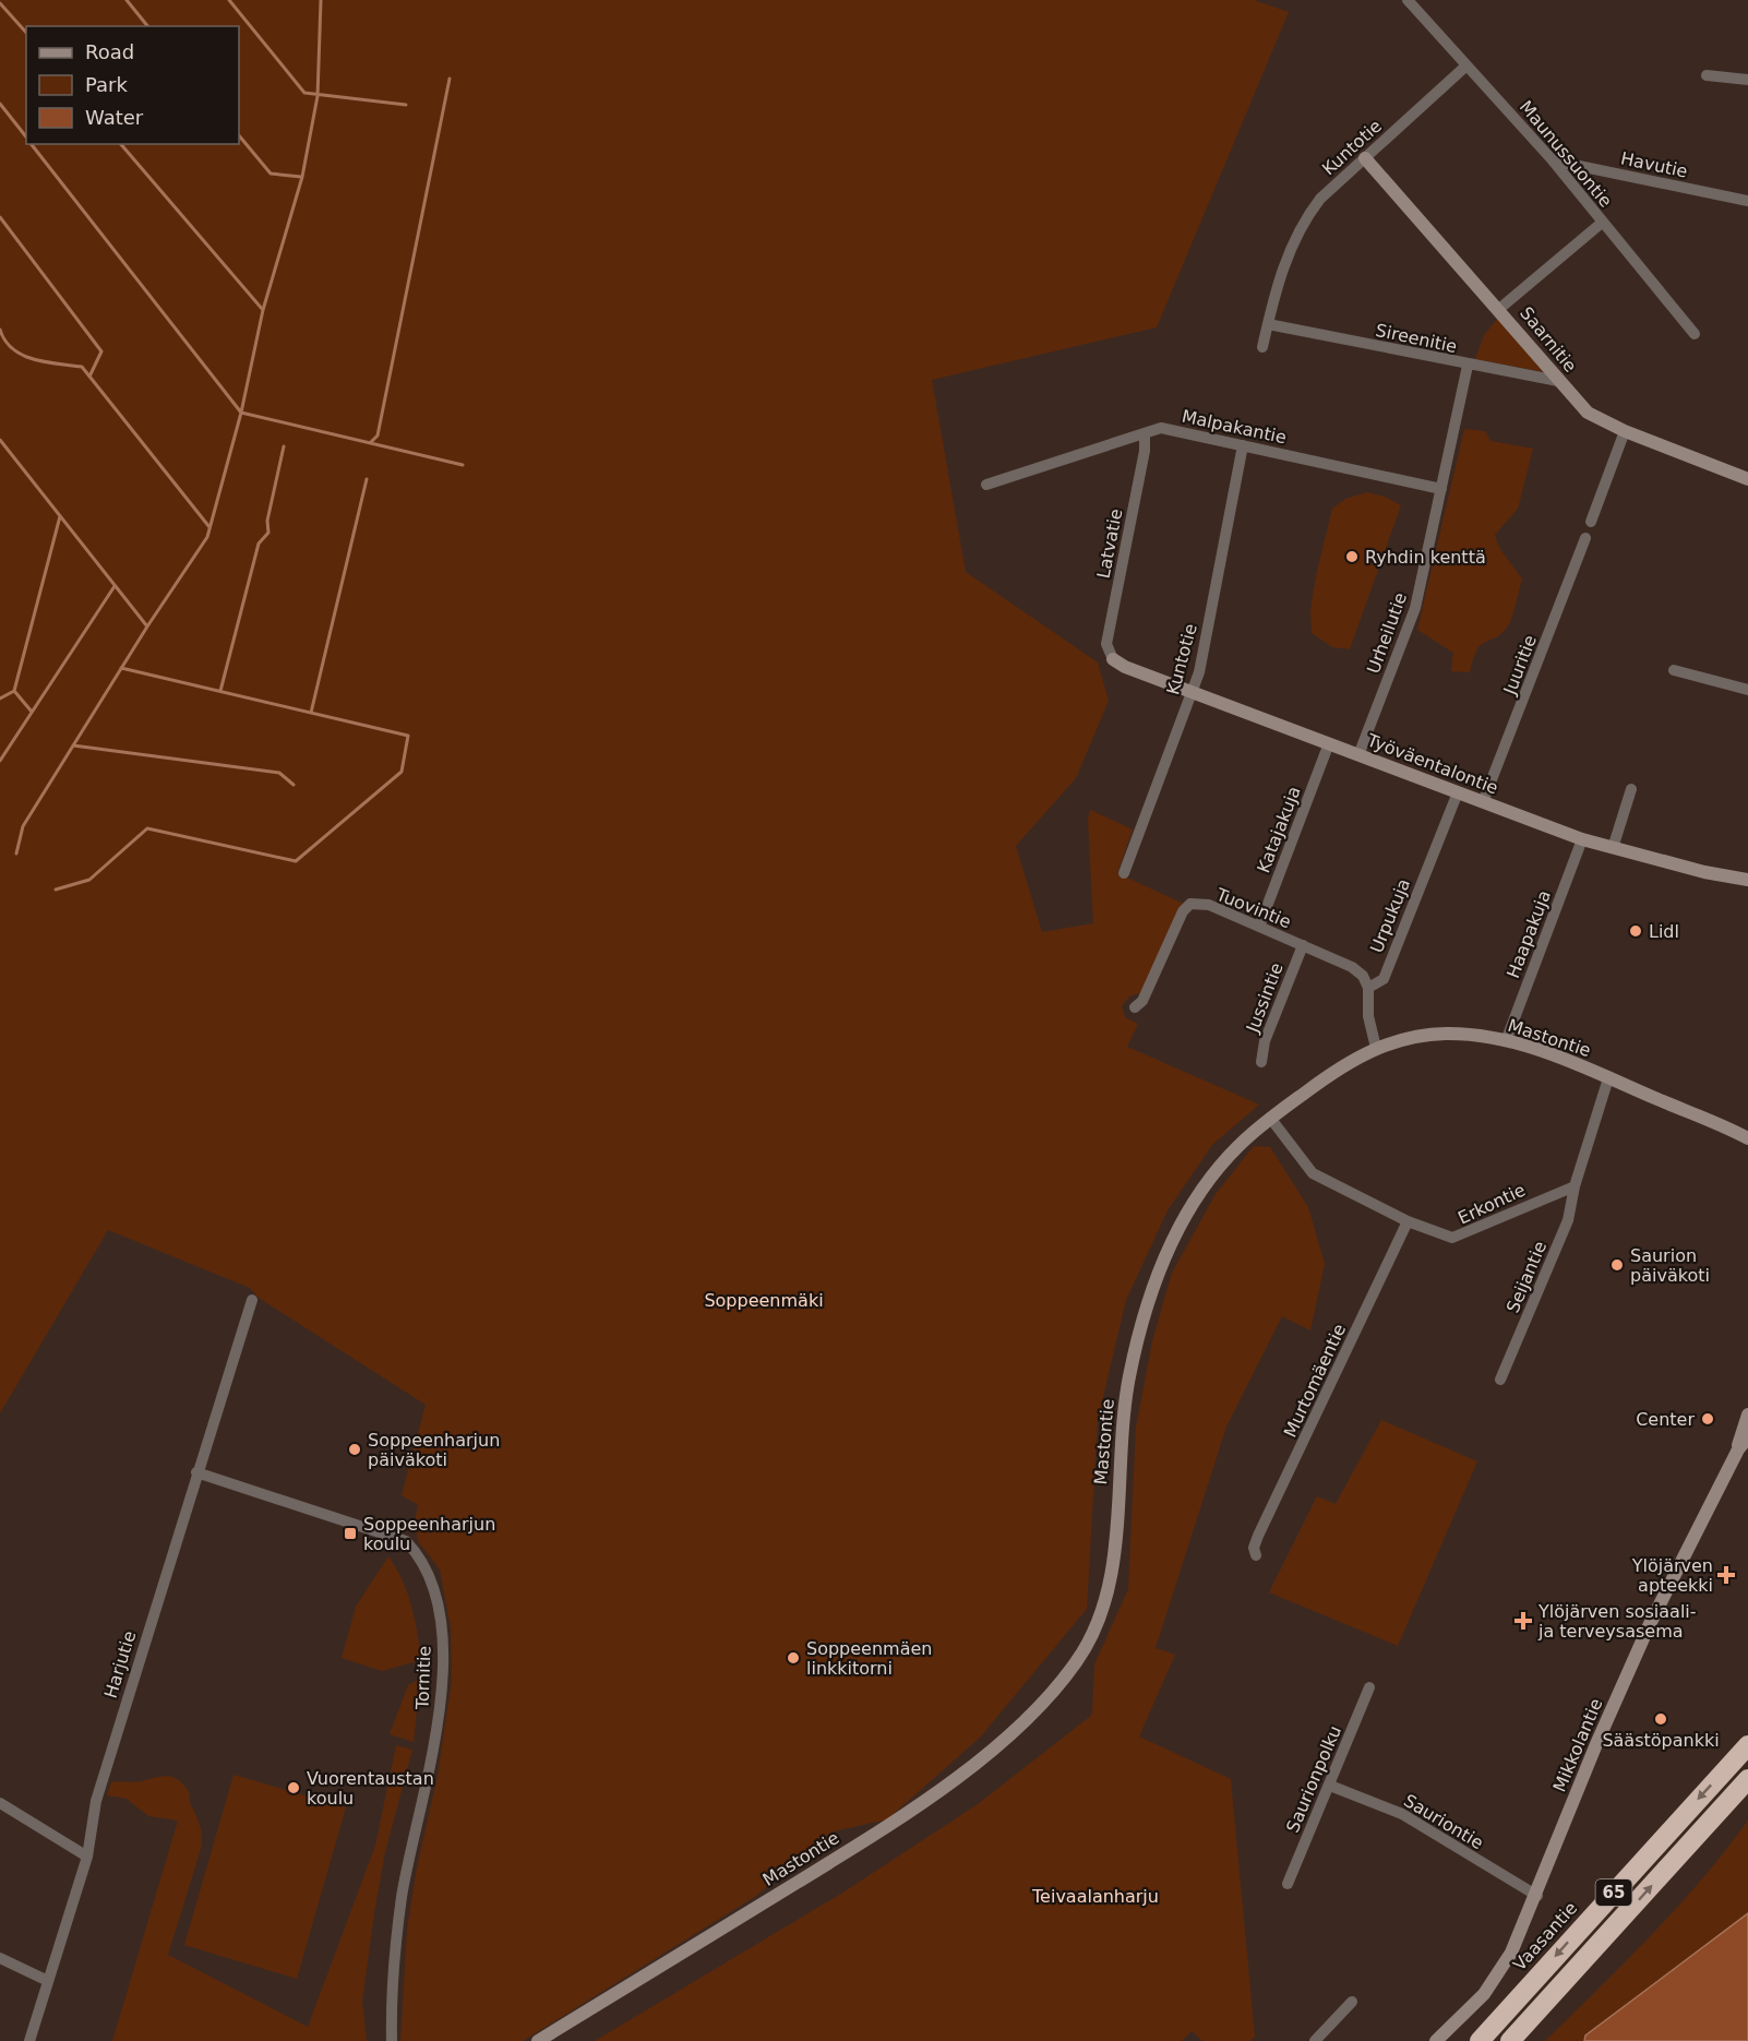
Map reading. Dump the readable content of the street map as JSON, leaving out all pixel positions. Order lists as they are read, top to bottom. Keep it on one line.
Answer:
{"streets":{"highway":["65","Vaasantie"],"main road":["Saarnitie","Työväentalontie","Mastontie","Mikkolantie"],"street":["Kuntotie","Maunussuontie","Havutie","Sireenitie","Malpakantie","Latvatie","Urheilutie","Juuritie","Katajakuja","Tuovintie","Urpukuja","Haapakuja","Jussintie","Erkontie","Seijantie","Murtomäentie","Harjutie","Tornitie","Saurionpolku","Sauriontie"]},"crossings":[["Kuntotie","Maunussuontie"],["Kuntotie","Sireenitie"],["Kuntotie","Saarnitie"],["Kuntotie","Malpakantie"],["Kuntotie","Työväentalontie"],["Maunussuontie","Havutie"],["Sireenitie","Saarnitie"],["Sireenitie","Urheilutie"],["Malpakantie","Latvatie"],["Malpakantie","Urheilutie"],["Latvatie","Työväentalontie"],["Urheilutie","Työväentalontie"],["Juuritie","Työväentalontie"],["Työväentalontie","Katajakuja"],["Työväentalontie","Urpukuja"],["Työväentalontie","Haapakuja"],["Katajakuja","Tuovintie"],["Tuovintie","Urpukuja"],["Tuovintie","Jussintie"],["Haapakuja","Mastontie"],["Mastontie","Erkontie"],["Erkontie","Seijantie"],["Erkontie","Murtomäentie"],["Harjutie","Tornitie"],["Mikkolantie","Sauriontie"],["Saurionpolku","Sauriontie"]],"parks":["Soppeenmäki","Teivaalanharju"],"places":{"other":["Ryhdin kenttä","Lidl","Saurion päiväkoti","Center","Soppeenharjun päiväkoti","Soppeenmäen linkkitorni","Säästöpankki","Vuorentaustan koulu"],"transit":["Soppeenharjun koulu"],"health":["Ylöjärven apteekki","Ylöjärven sosiaali- ja terveysasema"]},"legend":["Road","Park","Water"]}
